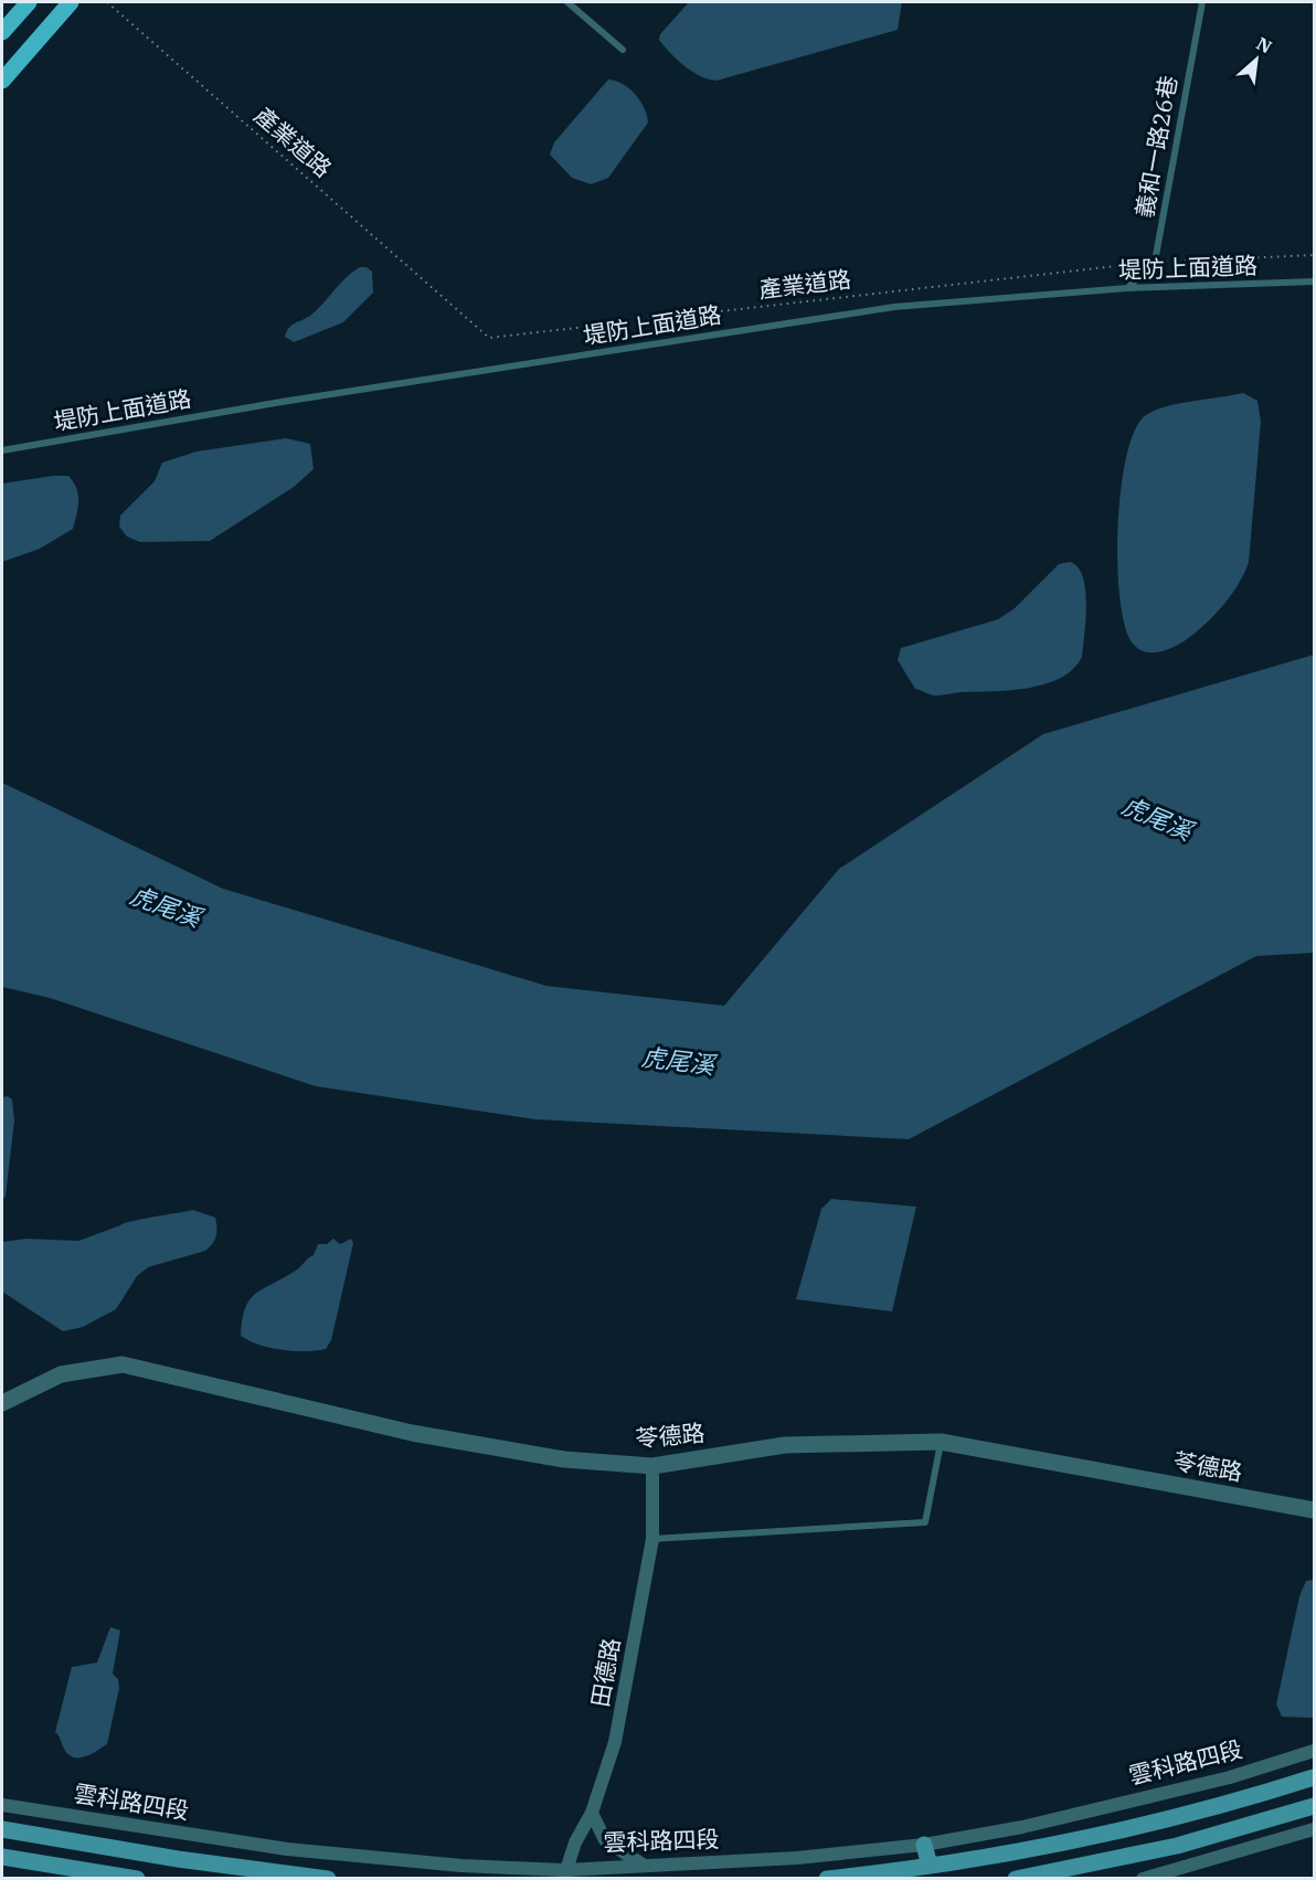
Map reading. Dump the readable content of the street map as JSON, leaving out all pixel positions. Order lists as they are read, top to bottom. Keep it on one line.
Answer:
{"streets":{"main road":["雲科路四段"],"street":["苓德路","田德路"],"lane":["義和一路26巷","堤防上面道路"],"path":["產業道路"]},"crossings":[["產業道路","義和一路26巷"],["苓德路","田德路"],["田德路","雲科路四段"]],"water":["虎尾溪"],"north":"top right"}
